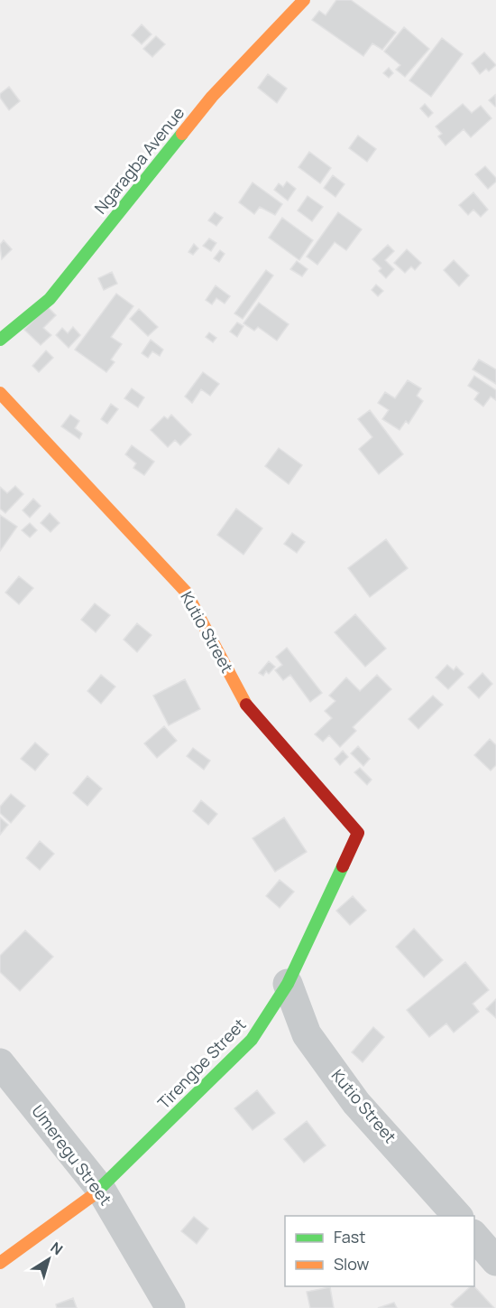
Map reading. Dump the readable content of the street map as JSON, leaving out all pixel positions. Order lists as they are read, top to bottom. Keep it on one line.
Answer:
{"streets":{"street":["Ngaragba Avenue","Kutio Street","Tirengbe Street","Umeregu Street"]},"crossings":[["Kutio Street","Tirengbe Street"],["Tirengbe Street","Umeregu Street"]],"legend":["Fast","Slow"],"north":"top right"}
